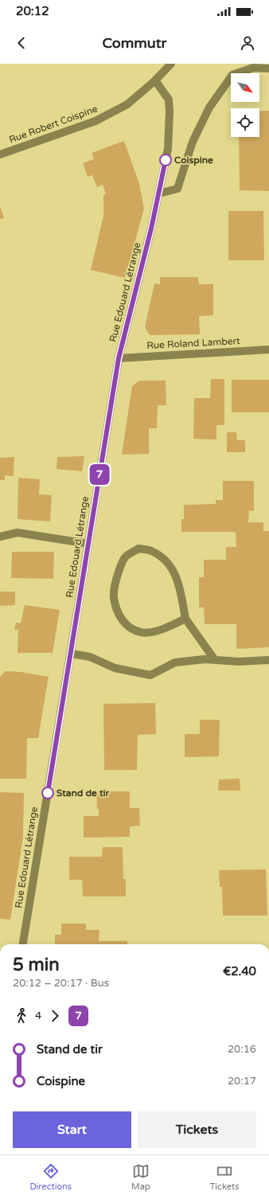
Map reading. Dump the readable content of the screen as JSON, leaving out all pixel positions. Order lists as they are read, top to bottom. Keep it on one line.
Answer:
{"streets":{"street":["Rue Robert Coispine","Rue Edouard Létrange","Rue Roland Lambert"]},"crossings":[["Rue Robert Coispine","Rue Edouard Létrange"],["Rue Edouard Létrange","Rue Roland Lambert"]],"places":["Coispine","Stand de tir"],"lines":["bus line 7"],"north":"bottom right","page":{"status":"20:12","header":"Commutr","on_map":"7","heading":["5 min","20:12 – 20:17 · Bus","€2.40"],"legs":["4","7"],"list":[{"name":"Stand de tir","value":"20:16"},{"name":"Coispine","value":"20:17"}],"buttons":["Start","Tickets"],"tabs":["Directions","Map","Tickets"]}}
